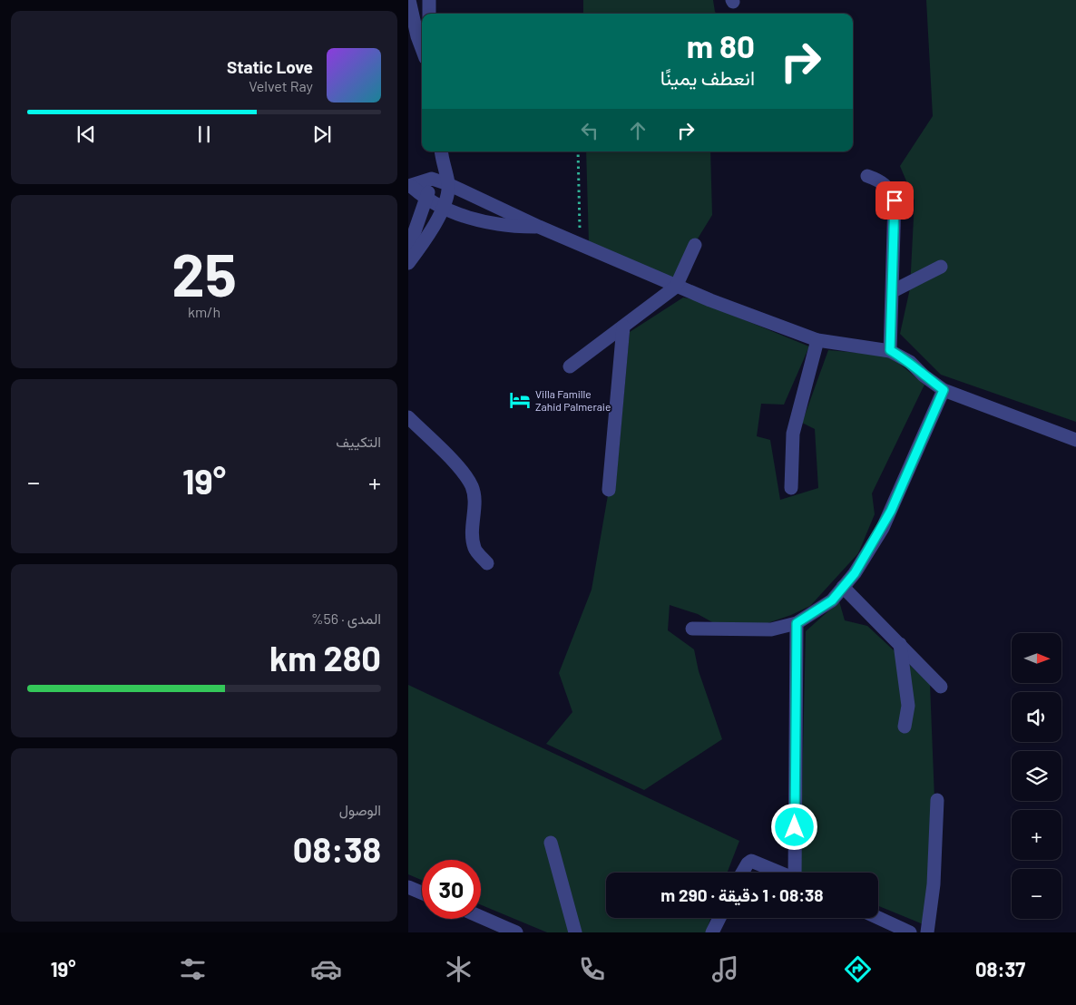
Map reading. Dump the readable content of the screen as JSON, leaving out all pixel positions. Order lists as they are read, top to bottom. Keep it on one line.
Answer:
{"places":{"hotel":["Villa Famille Zahid Palmeraie"]},"north":"right","page":{"turn":["80 m","انعطف يمينًا"],"song":["Static Love","Velvet Ray"],"tile":[["25","km/h"],"التكييف",["المدى · 56%","280 km"],["الوصول","08:38"]],"heat":["−","19°","+"],"map_buttons":["+","−"],"limit":"30","trip":"08:38 · 1 دقيقة · 290 m","tabs":["08:37","19°"]}}
